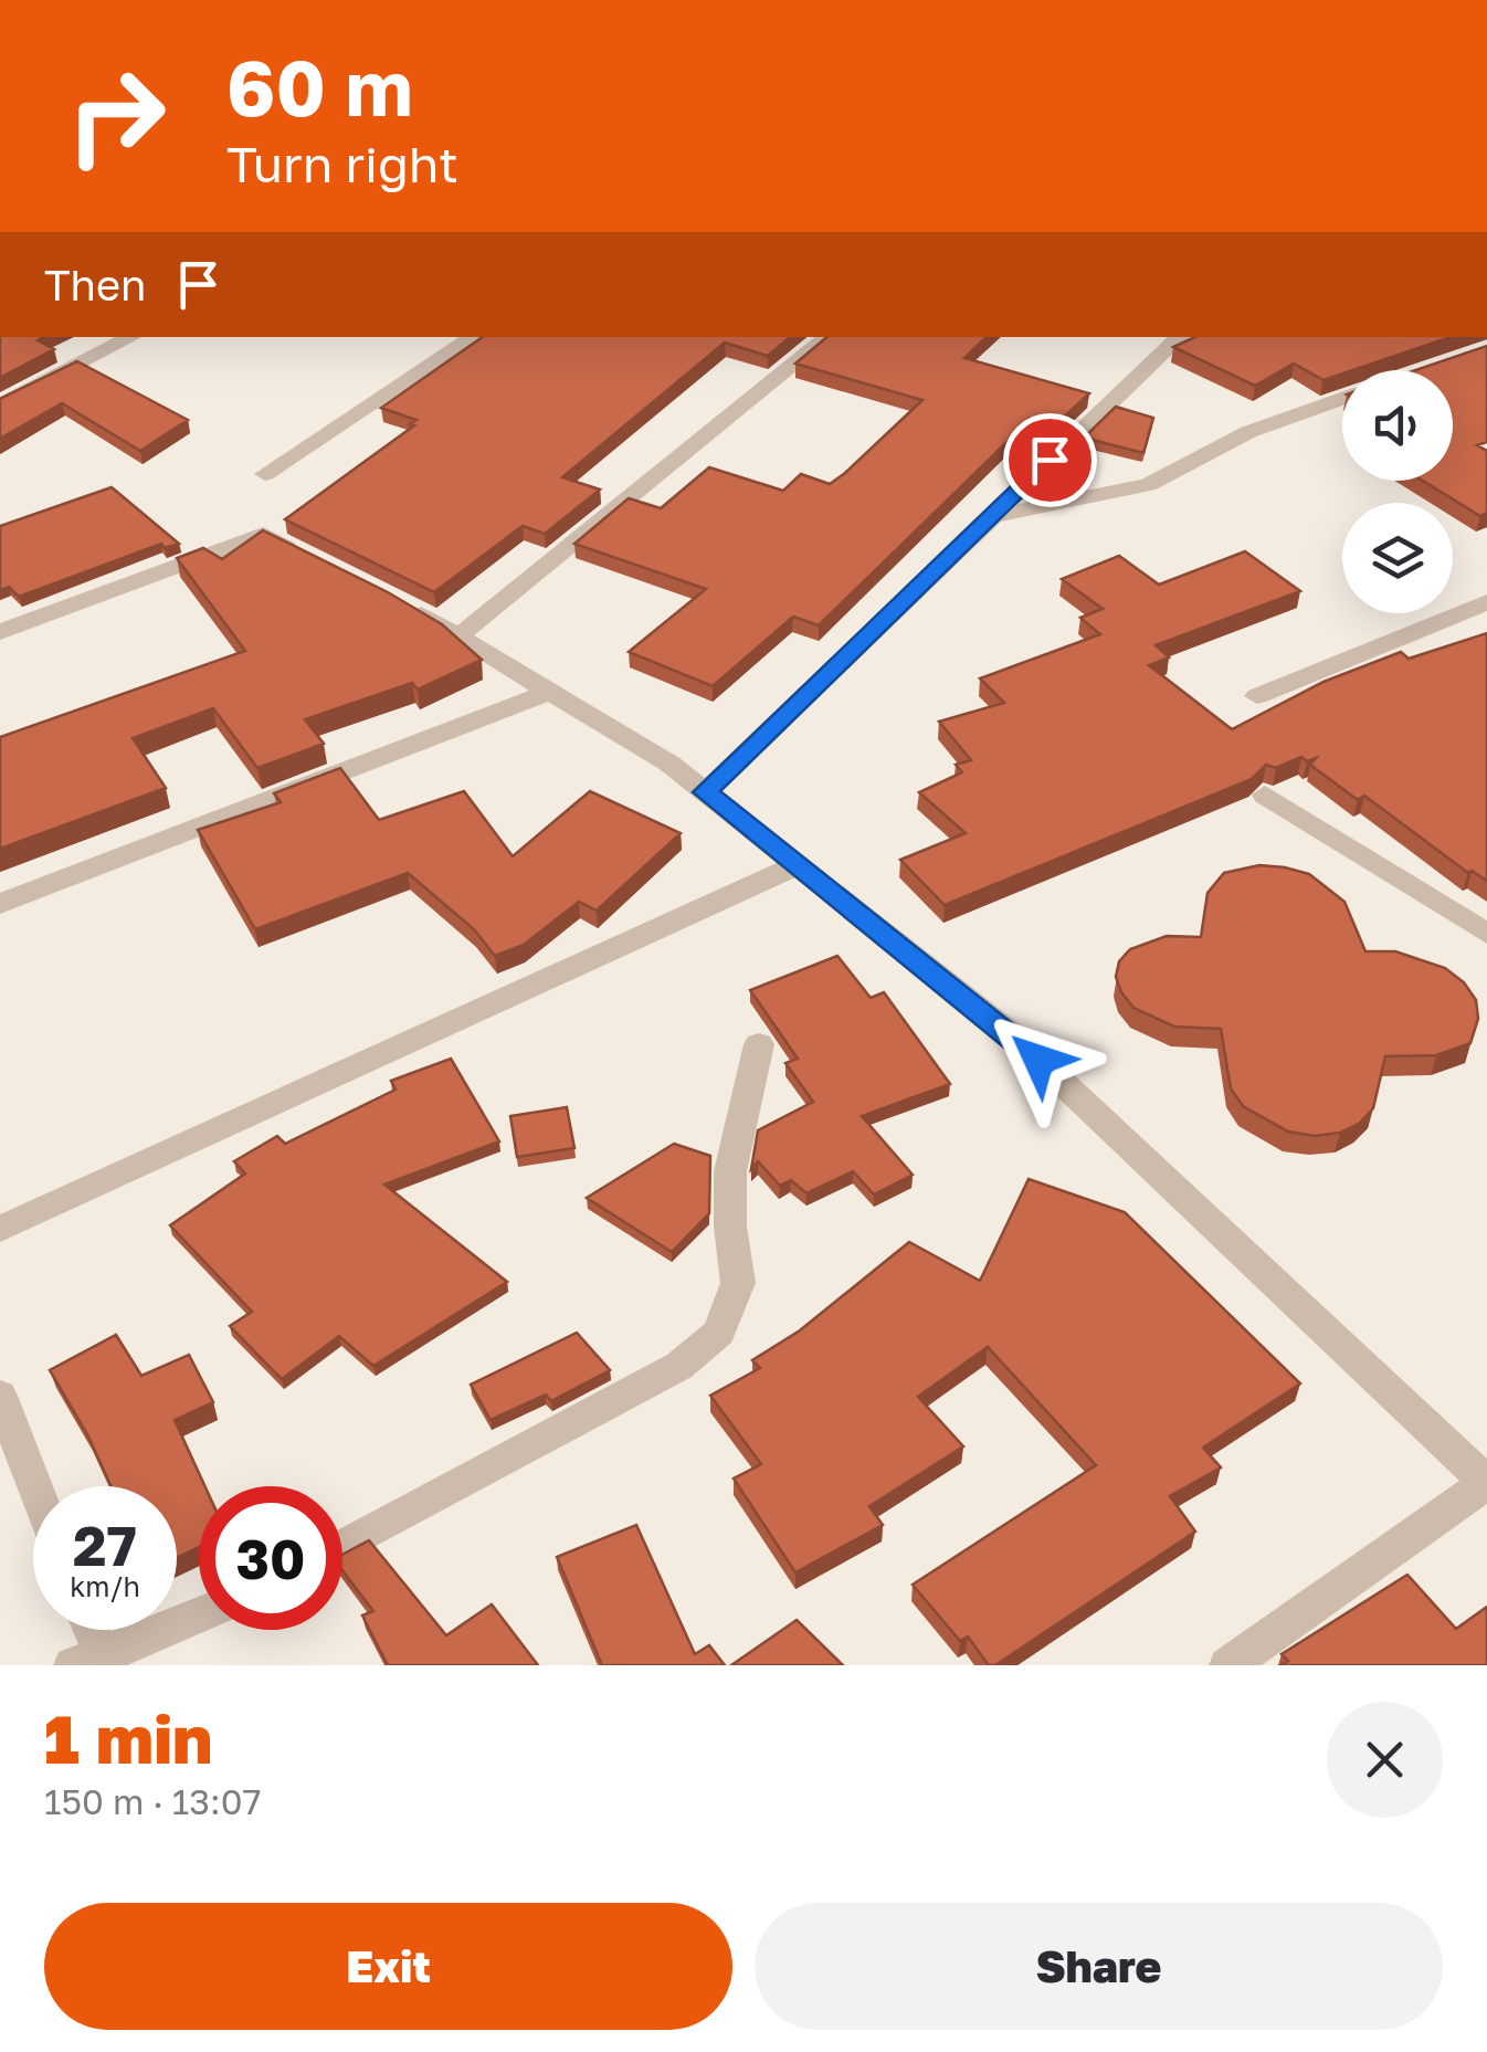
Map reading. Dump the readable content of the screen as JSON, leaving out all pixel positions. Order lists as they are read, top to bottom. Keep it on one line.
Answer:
{"page":{"turn":["60 m","Turn right"],"then":"Then","speed":"27 km/h","limit":"30","heading":["1 min","150 m · 13:07"],"buttons":["Exit","Share"]}}
